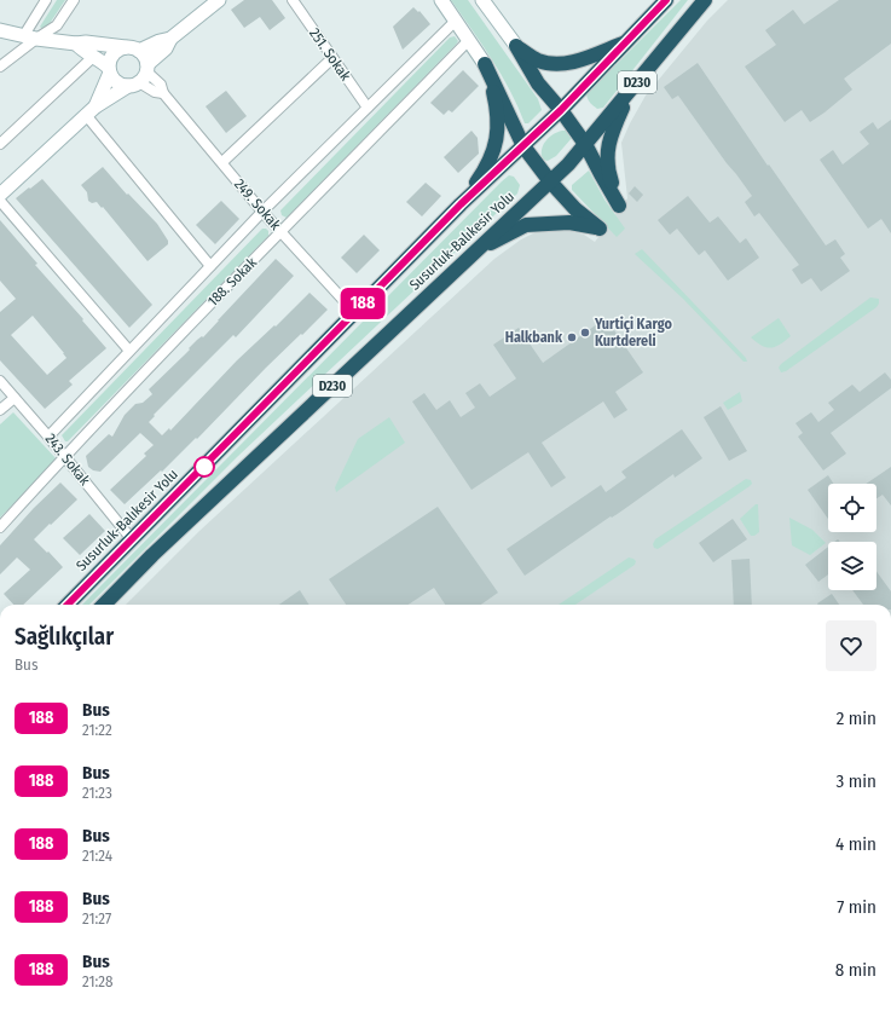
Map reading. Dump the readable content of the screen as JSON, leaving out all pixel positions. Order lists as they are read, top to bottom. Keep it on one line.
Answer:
{"streets":{"highway":["D230","Susurluk-Balıkesir Yolu"],"street":["251. Sokak","249. Sokak","188. Sokak","243. Sokak"]},"crossings":[["251. Sokak","188. Sokak"],["249. Sokak","Susurluk-Balıkesir Yolu"],["249. Sokak","188. Sokak"],["Susurluk-Balıkesir Yolu","243. Sokak"],["188. Sokak","243. Sokak"]],"places":["Yurtiçi Kargo Kurtdereli","Halkbank"],"lines":["bus line 188"],"page":{"on_map":"188","heading":["Sağlıkçılar","Bus"],"list":[{"mark":"188","name":"Bus","note":"21:22","value":"2 min"},{"mark":"188","name":"Bus","note":"21:23","value":"3 min"},{"mark":"188","name":"Bus","note":"21:24","value":"4 min"},{"mark":"188","name":"Bus","note":"21:27","value":"7 min"},{"mark":"188","name":"Bus","note":"21:28","value":"8 min"}]}}
